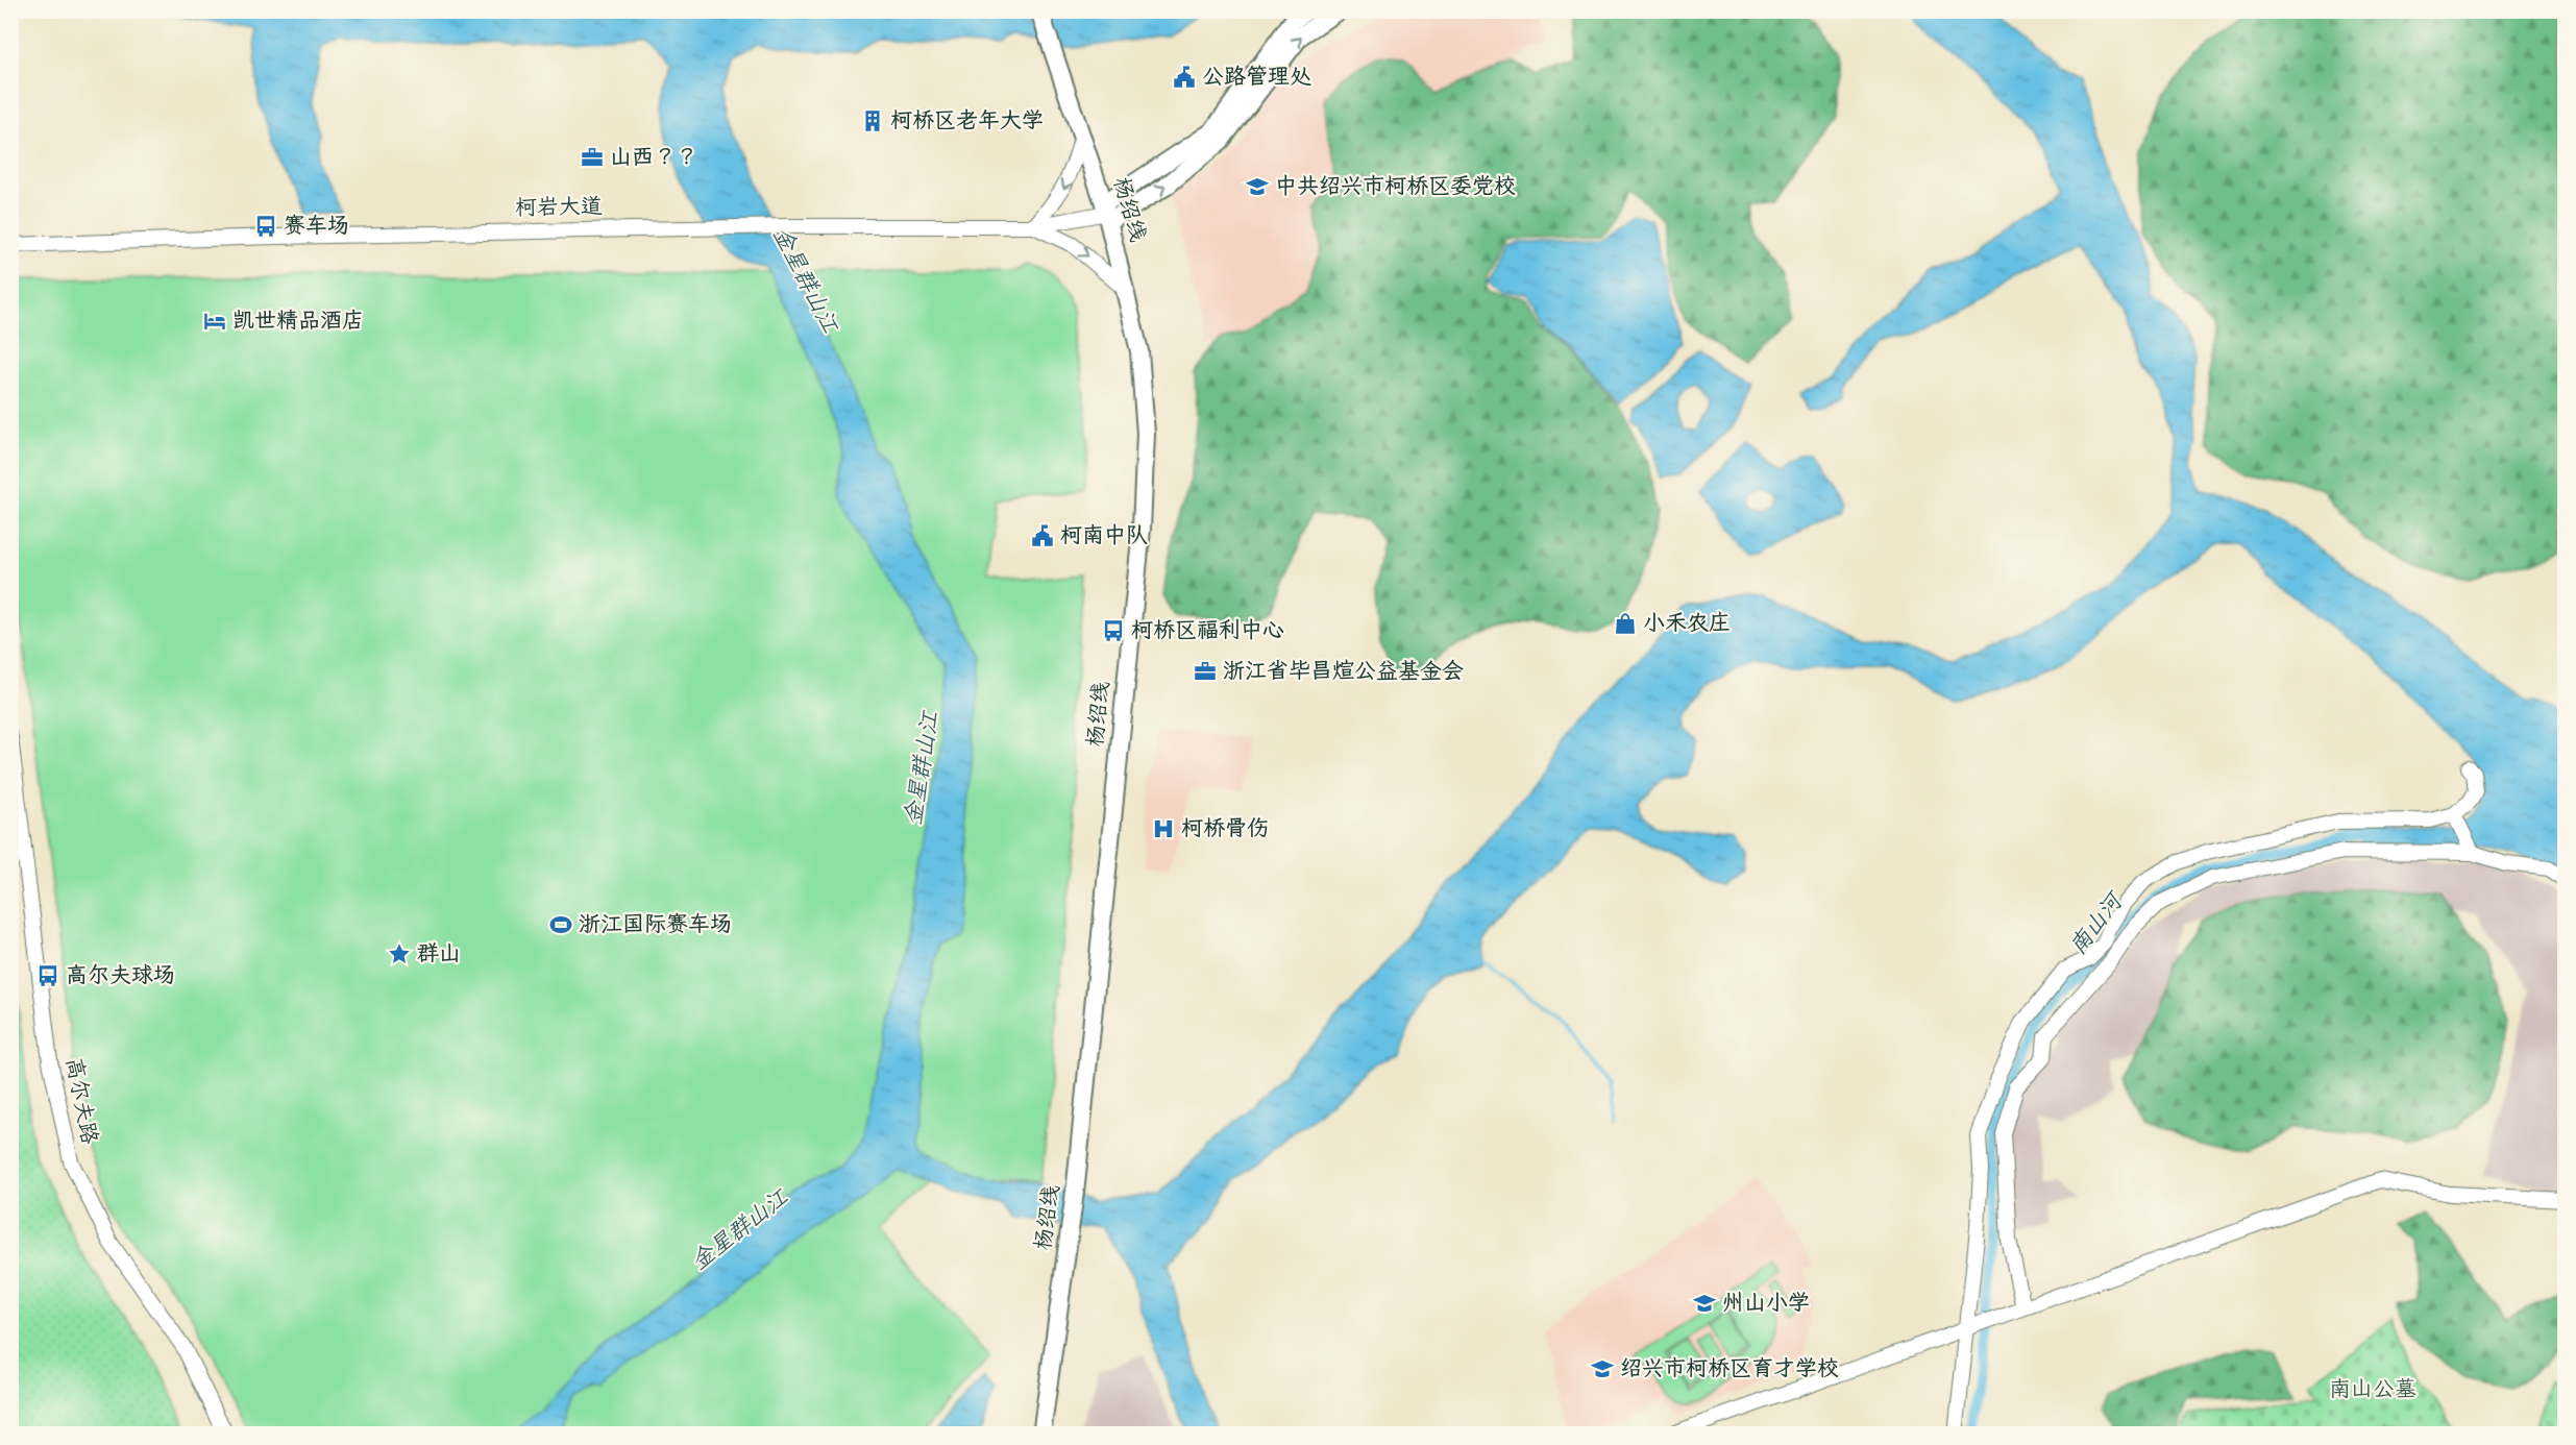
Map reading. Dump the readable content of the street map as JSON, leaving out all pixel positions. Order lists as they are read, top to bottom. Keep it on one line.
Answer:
{"streets":{"main road":["柯岩大道","杨绍线"],"street":["高尔夫路"]},"crossings":[["柯岩大道","杨绍线"]],"water":["金星群山江","南山河"],"parks":["南山公墓"],"places":{"public building":["公路管理处","柯南中队"],"building":["柯桥区老年大学"],"office":["山西？？","浙江省毕昌煊公益基金会"],"school or university":["中共绍兴市柯桥区委党校","州山小学","绍兴市柯桥区育才学校"],"bus stop":["赛车场","柯桥区福利中心","高尔夫球场"],"hotel":["凯世精品酒店"],"shop":["小禾农庄"],"hospital":["柯桥骨伤"],"sports":["浙江国际赛车场"],"place":["群山"]}}
